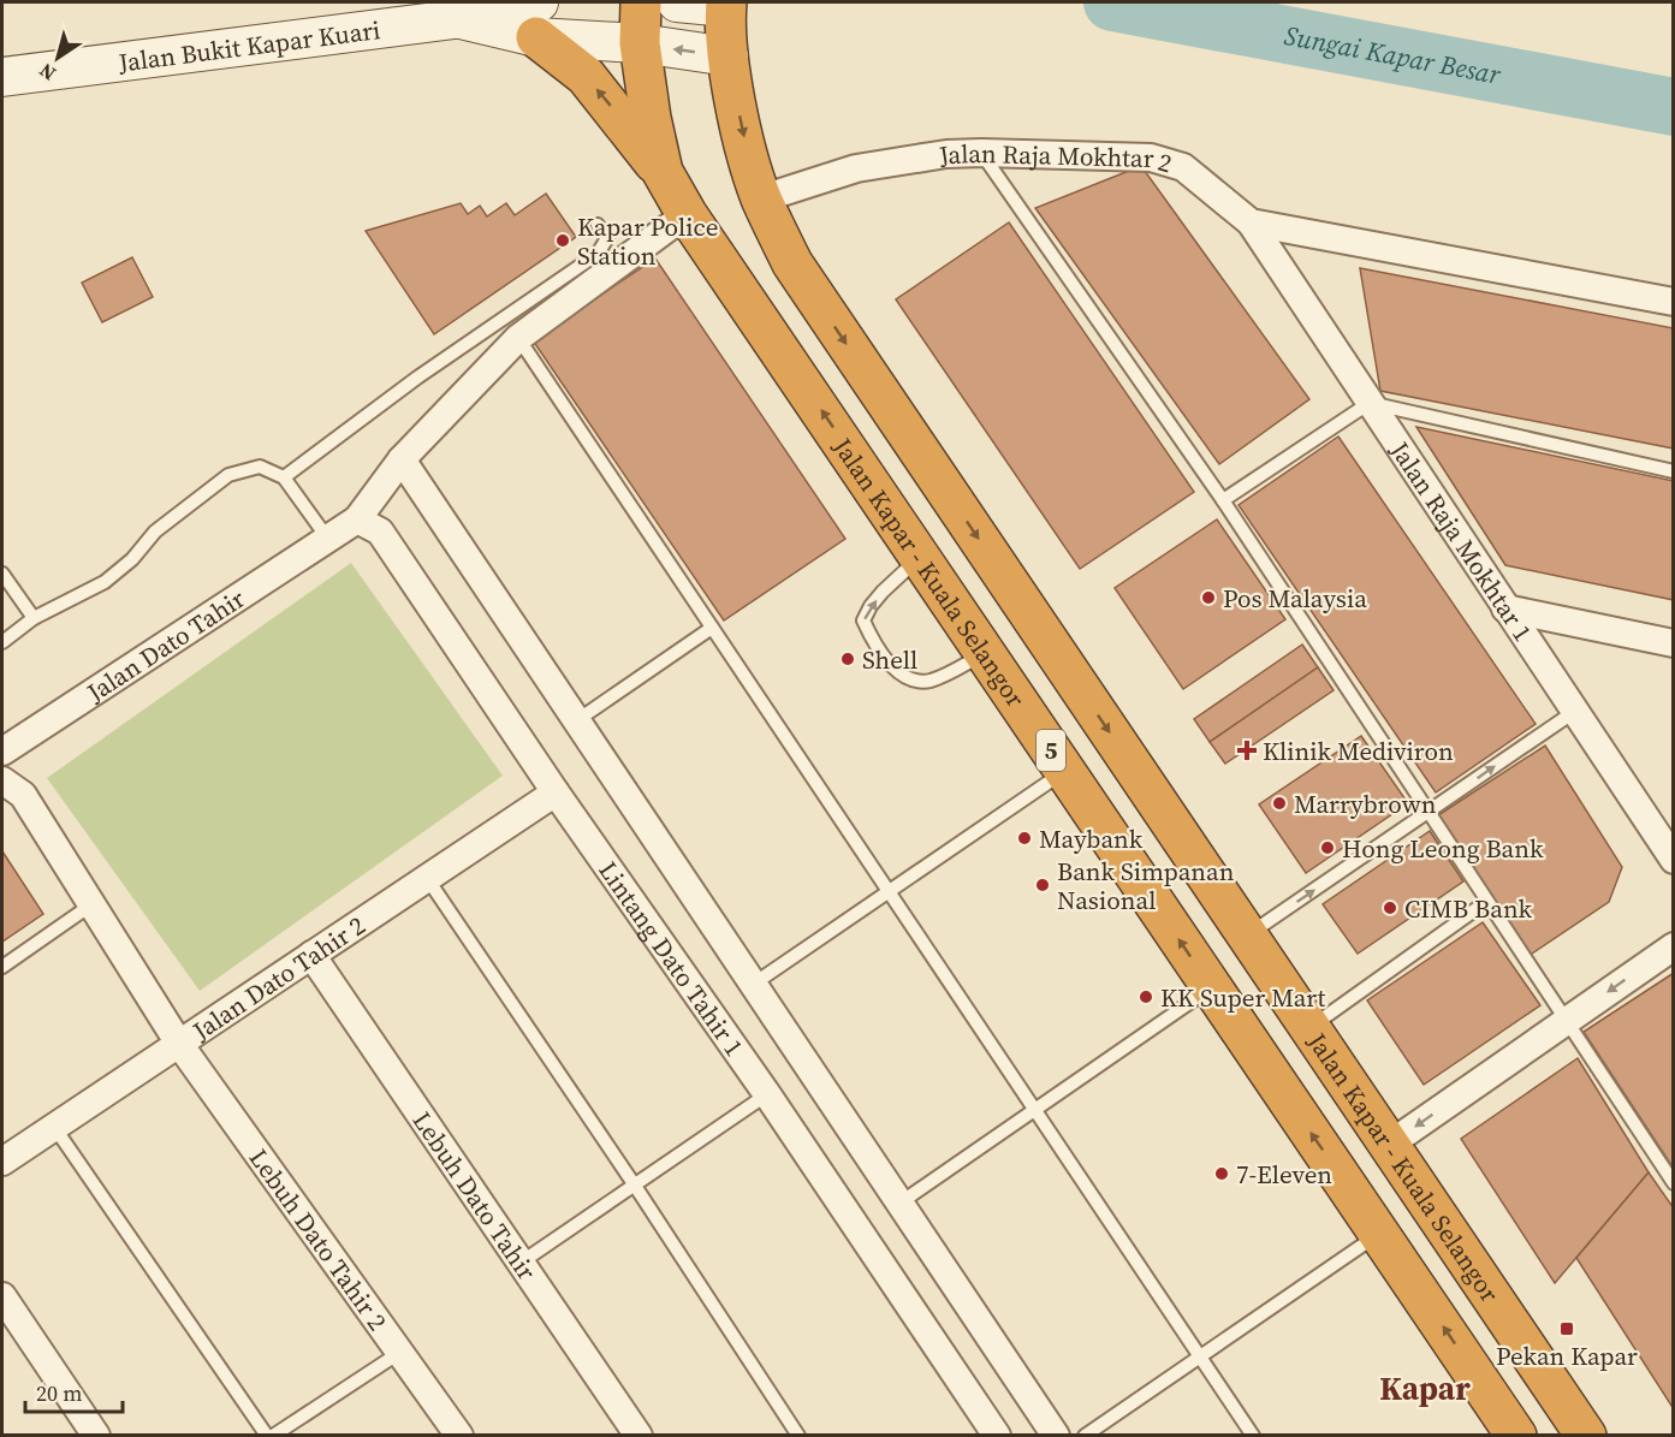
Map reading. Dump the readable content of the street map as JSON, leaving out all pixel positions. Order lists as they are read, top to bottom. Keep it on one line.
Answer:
{"streets":{"highway":["Jalan Kapar - Kuala Selangor","5"],"street":["Jalan Bukit Kapar Kuari","Jalan Raja Mokhtar 2","Jalan Raja Mokhtar 1","Jalan Dato Tahir","Lintang Dato Tahir 1","Jalan Dato Tahir 2","Lebuh Dato Tahir","Lebuh Dato Tahir 2"]},"crossings":[["Jalan Bukit Kapar Kuari","Jalan Kapar - Kuala Selangor"],["Jalan Raja Mokhtar 2","Jalan Raja Mokhtar 1"],["Jalan Raja Mokhtar 2","Jalan Kapar - Kuala Selangor"],["Lintang Dato Tahir 1","Jalan Dato Tahir 2"],["Jalan Dato Tahir 2","Lebuh Dato Tahir"],["Jalan Dato Tahir 2","Lebuh Dato Tahir 2"]],"districts":["Kapar"],"water":["Sungai Kapar Besar"],"places":{"other":["Kapar Police Station","Pos Malaysia","Shell","Marrybrown","Maybank","Hong Leong Bank","Bank Simpanan Nasional","CIMB Bank","KK Super Mart","7-Eleven"],"health":["Klinik Mediviron"],"transit":["Pekan Kapar"]},"scale_bar":"20 m","north":"bottom left"}
